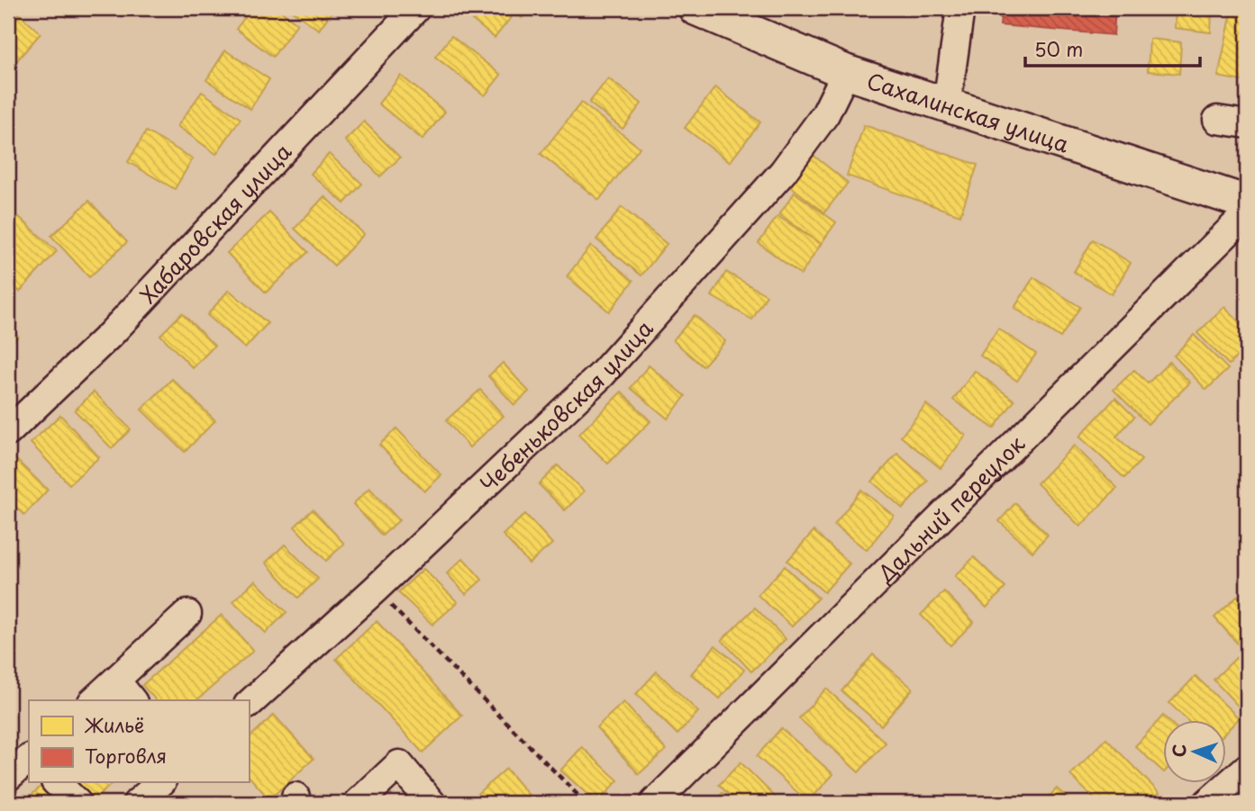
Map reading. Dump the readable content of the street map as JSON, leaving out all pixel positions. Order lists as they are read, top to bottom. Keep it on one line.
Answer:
{"streets":{"main road":["Сахалинская улица"],"street":["Хабаровская улица","Чебеньковская улица","Дальний переулок"]},"crossings":[["Сахалинская улица","Чебеньковская улица"]],"legend":["Жильё","Торговля"],"scale_bar":"50 m","north":"left"}
